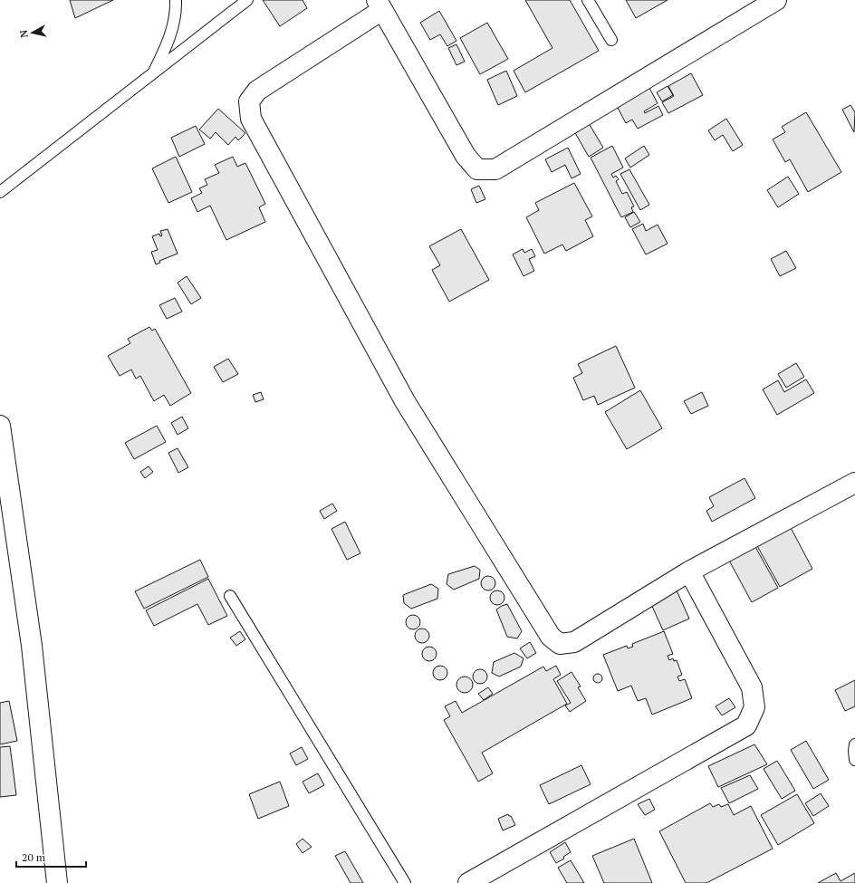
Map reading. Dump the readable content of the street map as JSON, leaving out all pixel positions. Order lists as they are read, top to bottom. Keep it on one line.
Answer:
{"scale_bar":"20 m","north":"left"}
